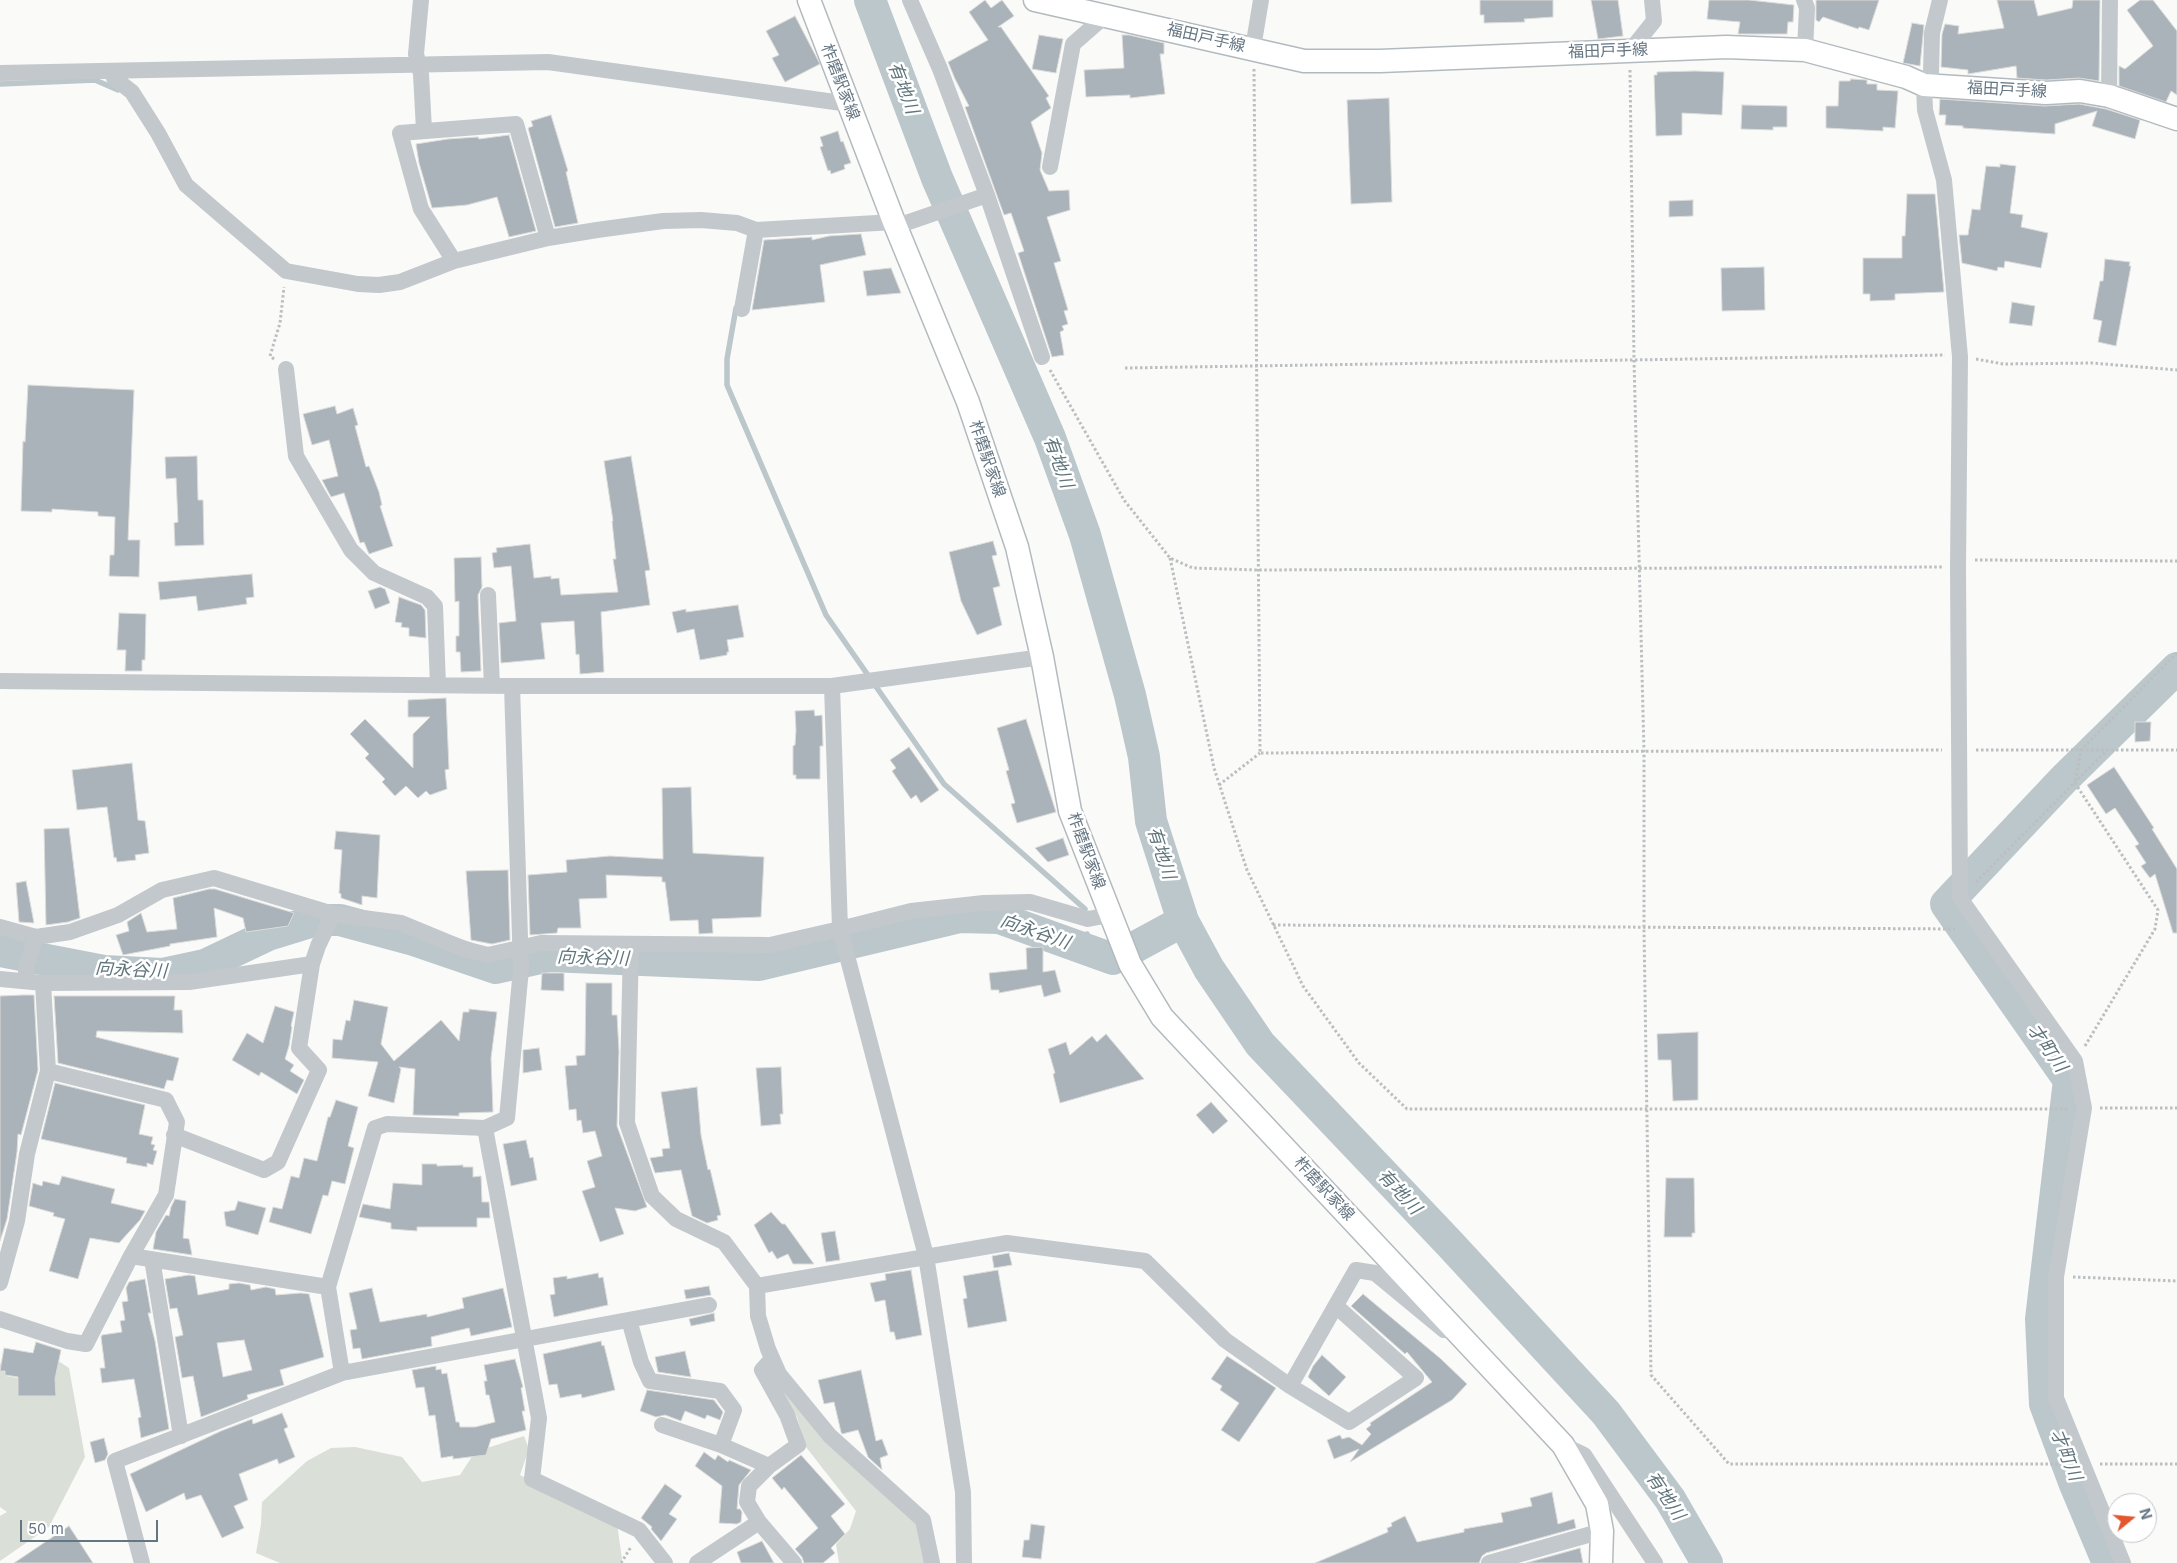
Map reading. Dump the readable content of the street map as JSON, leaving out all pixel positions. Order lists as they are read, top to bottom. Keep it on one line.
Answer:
{"streets":{"main road":["福田戸手線","柞磨駅家線"]},"water":["有地川","向永谷川","才町川"],"scale_bar":"50 m","north":"right"}
